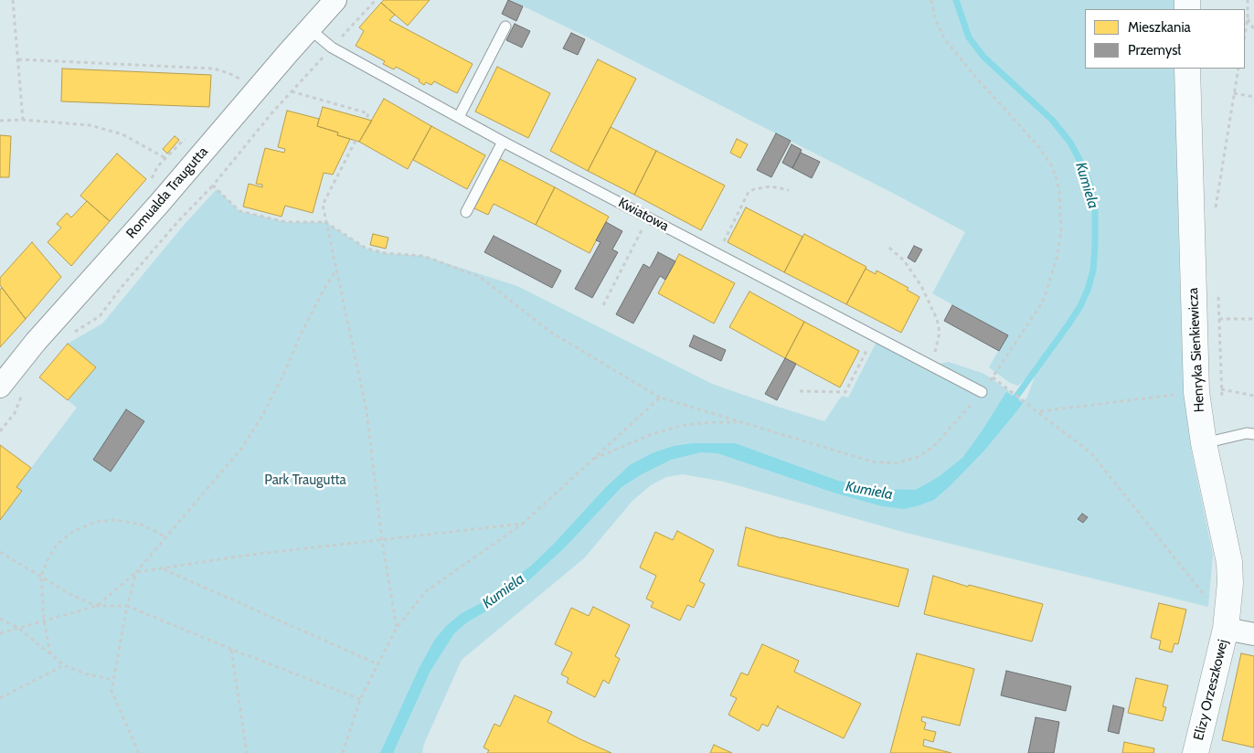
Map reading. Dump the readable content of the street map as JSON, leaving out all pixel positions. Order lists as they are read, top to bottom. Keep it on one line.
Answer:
{"streets":{"street":["Romualda Traugutta","Henryka Sienkiewicza","Elizy Orzeszkowej"],"lane":["Kwiatowa"]},"crossings":[["Romualda Traugutta","Kwiatowa"],["Henryka Sienkiewicza","Elizy Orzeszkowej"]],"water":["Kumiela"],"parks":["Park Traugutta"],"legend":["Mieszkania","Przemysł"]}
